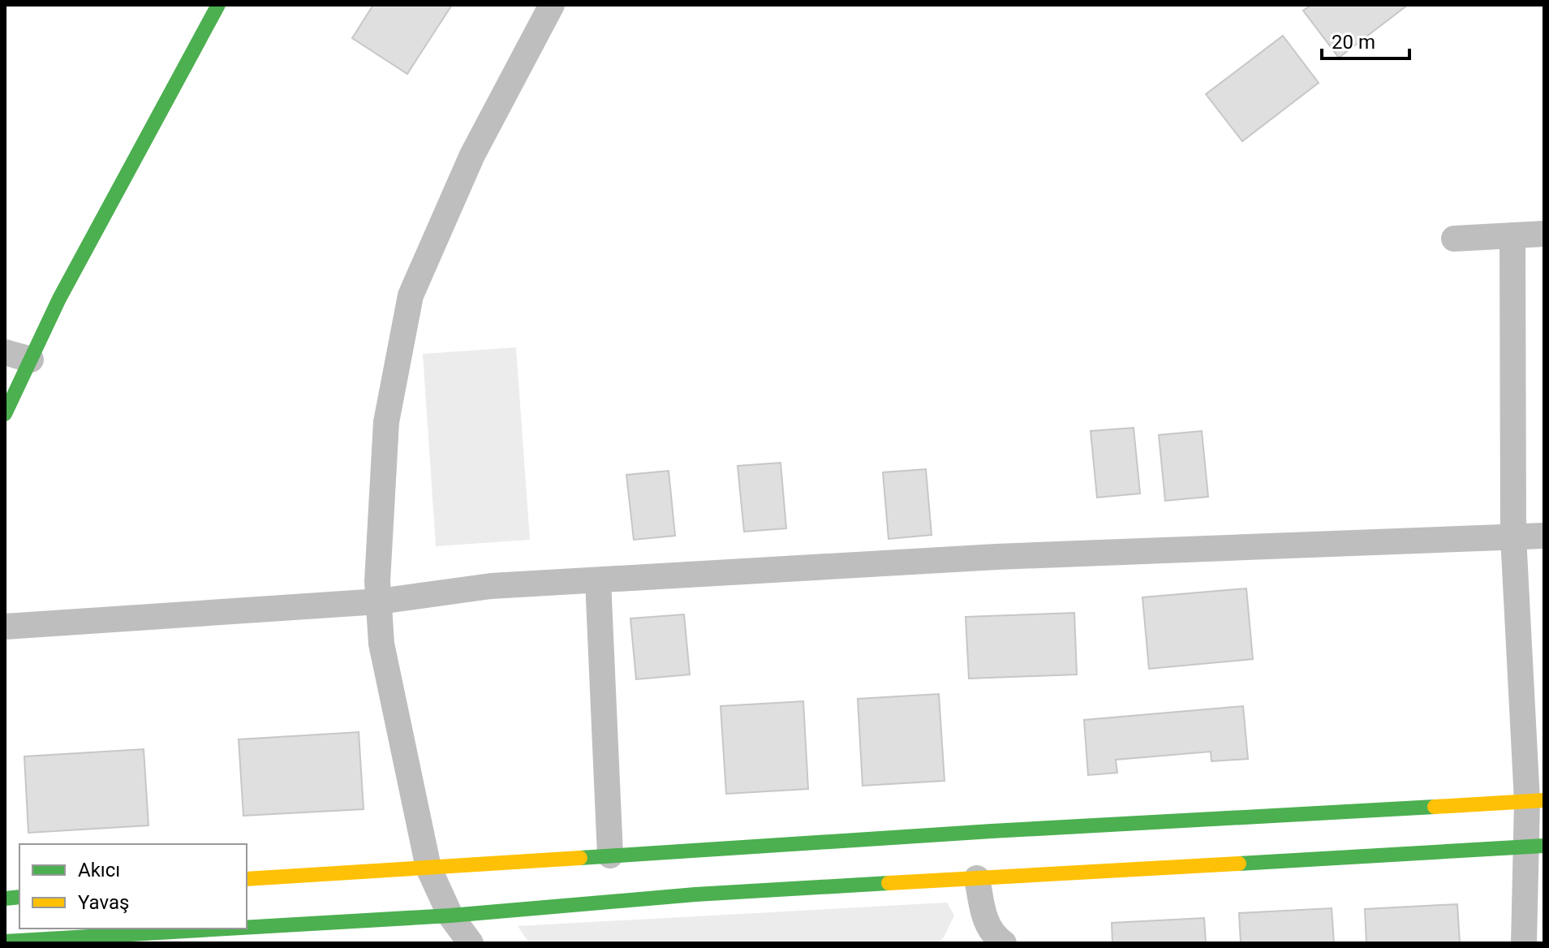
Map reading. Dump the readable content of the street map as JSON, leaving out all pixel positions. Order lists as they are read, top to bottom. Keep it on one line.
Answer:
{"legend":["Akıcı","Yavaş"],"scale_bar":"20 m"}
